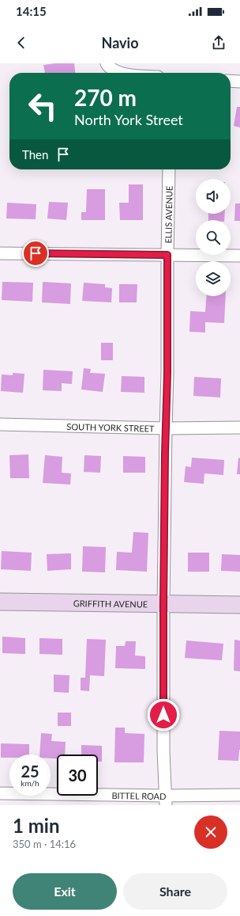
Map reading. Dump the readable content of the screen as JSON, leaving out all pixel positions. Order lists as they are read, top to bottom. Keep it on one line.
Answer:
{"streets":{"street":["ELLIS AVENUE","SOUTH YORK STREET","GRIFFITH AVENUE","BITTEL ROAD"]},"crossings":[["ELLIS AVENUE","SOUTH YORK STREET"],["ELLIS AVENUE","GRIFFITH AVENUE"],["ELLIS AVENUE","BITTEL ROAD"]],"page":{"status":"14:15","header":"Navio","turn":["270 m","North York Street"],"then":"Then","speed":"25 km/h","limit":"30","heading":["1 min","350 m · 14:16"],"buttons":["Exit","Share"]}}
